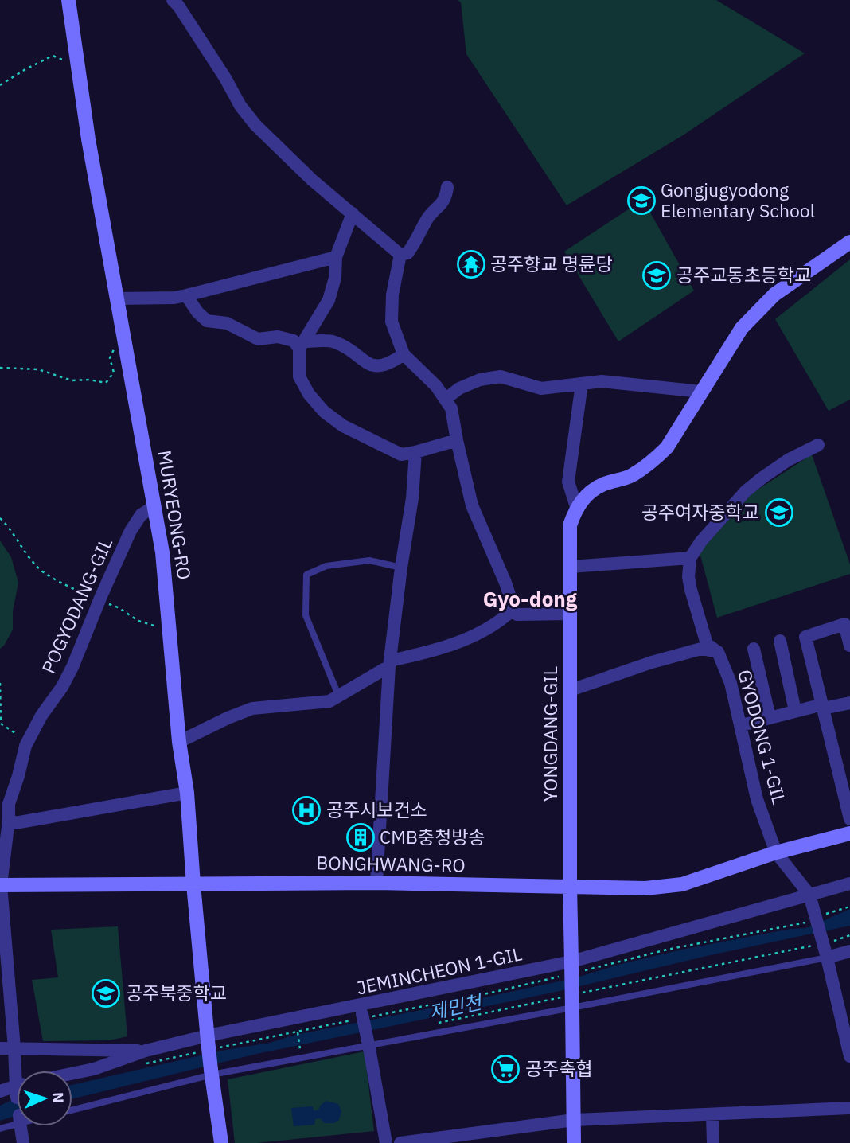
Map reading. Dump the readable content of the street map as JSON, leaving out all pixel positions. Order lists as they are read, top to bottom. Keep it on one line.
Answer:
{"streets":{"main road":["MURYEONG-RO","YONGDANG-GIL","BONGHWANG-RO"],"street":["POGYODANG-GIL","GYODONG 1-GIL","JEMINCHEON 1-GIL"]},"crossings":[["MURYEONG-RO","POGYODANG-GIL"],["MURYEONG-RO","BONGHWANG-RO"],["MURYEONG-RO","JEMINCHEON 1-GIL"],["POGYODANG-GIL","BONGHWANG-RO"],["YONGDANG-GIL","GYODONG 1-GIL"],["YONGDANG-GIL","BONGHWANG-RO"],["YONGDANG-GIL","JEMINCHEON 1-GIL"],["GYODONG 1-GIL","BONGHWANG-RO"]],"districts":["Gyo-dong"],"water":["제민천"],"places":{"school or university":["Gongjugyodong Elementary School","공주교동초등학교","공주여자중학교","공주북중학교"],"temple":["공주향교 명륜당"],"hospital":["공주시보건소"],"building":["CMB충청방송"],"supermarket":["공주축협"]},"north":"right"}
